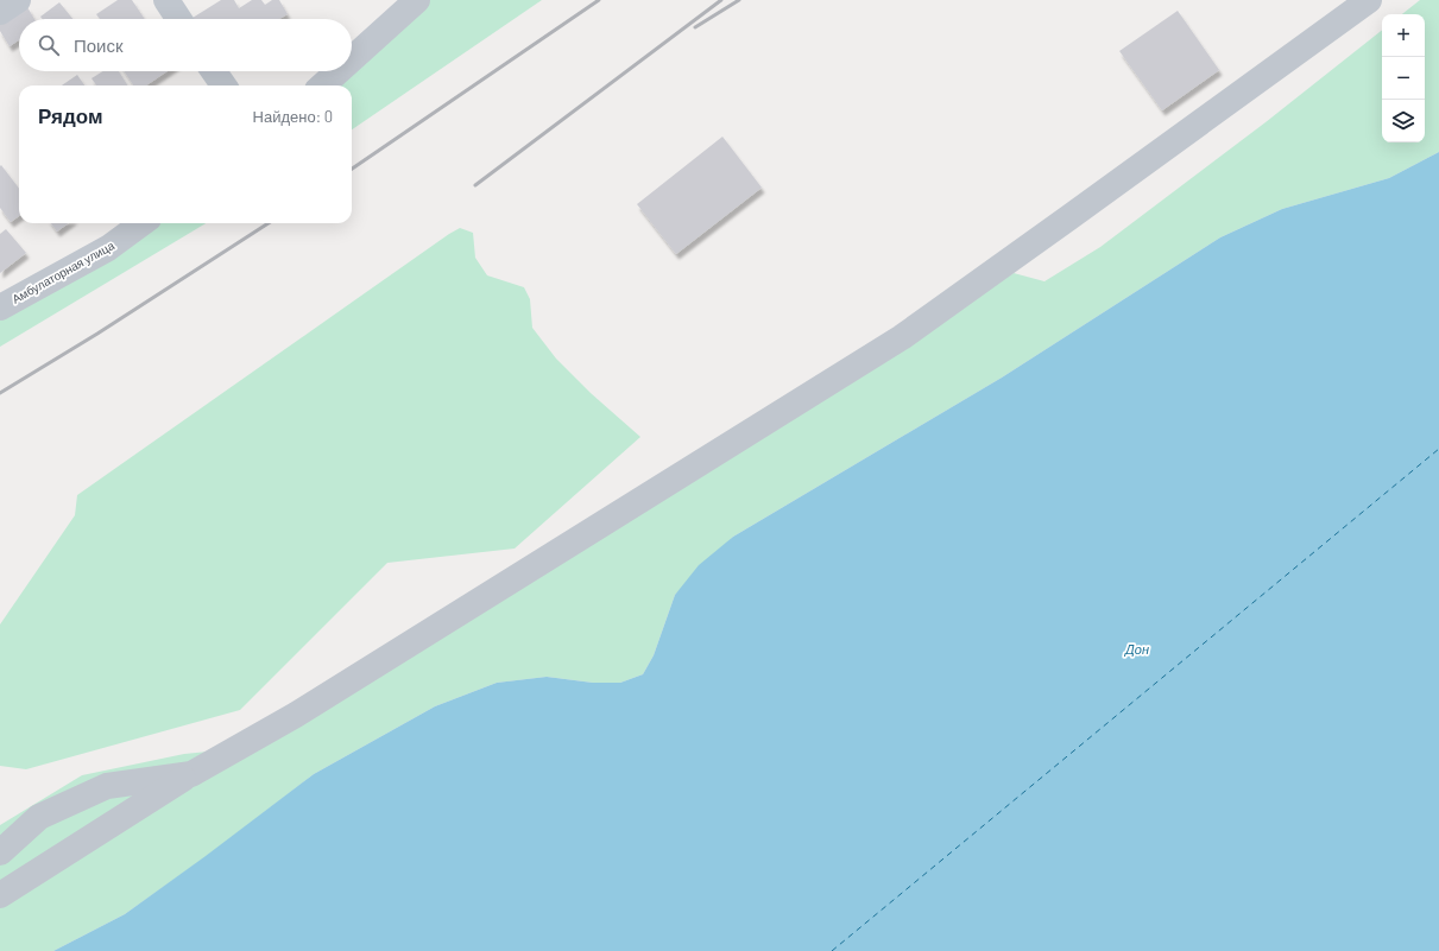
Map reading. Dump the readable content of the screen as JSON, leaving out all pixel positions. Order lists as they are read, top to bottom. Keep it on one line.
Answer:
{"streets":{"street":["Амбулаторная улица"]},"water":["Дон"],"page":{"map_buttons":["+","−"],"search":"Поиск","heading":["Рядом","Найдено: 0"]}}
